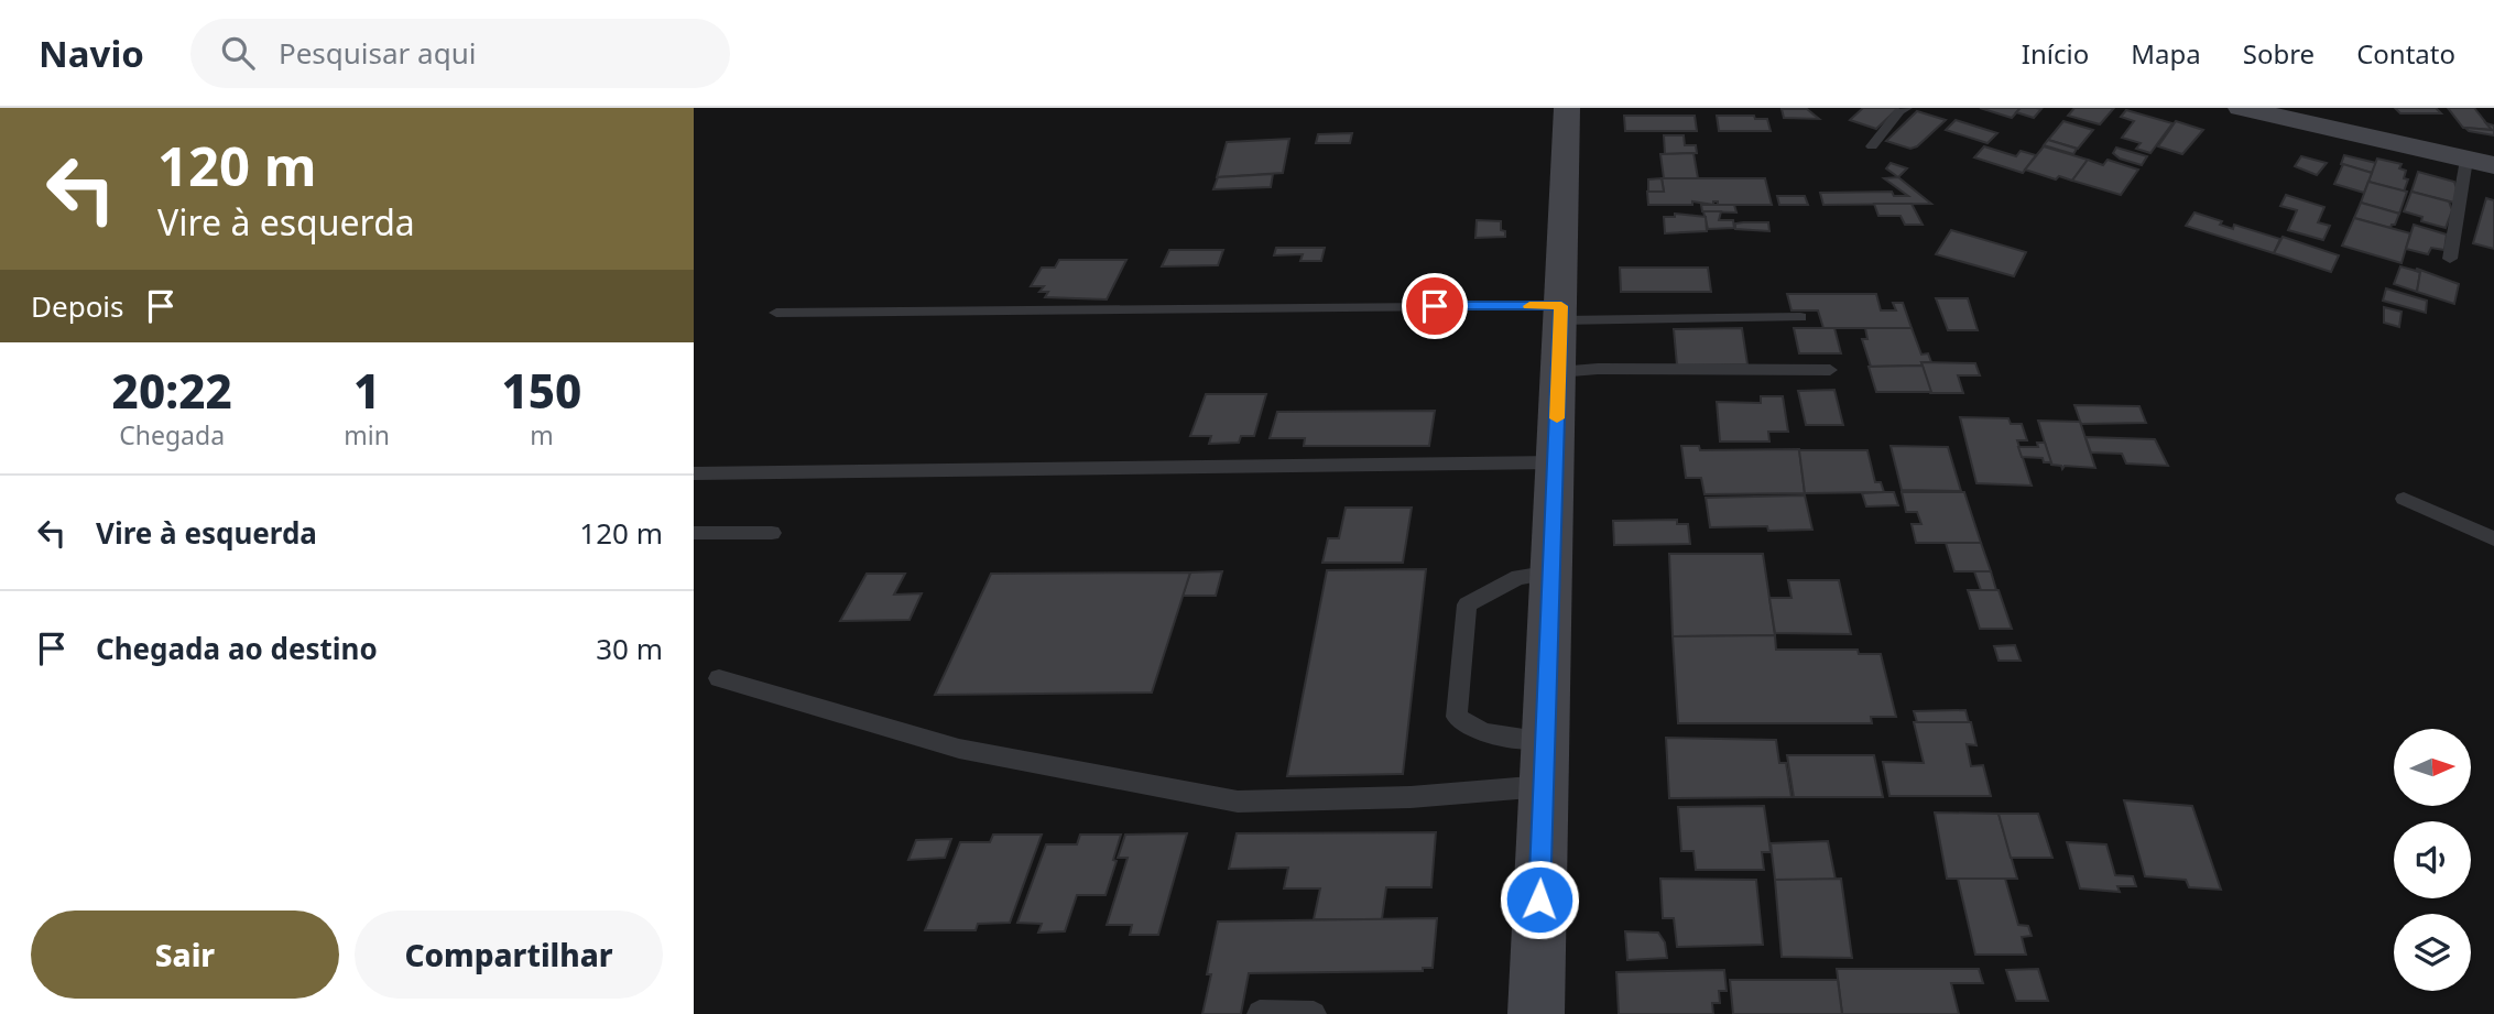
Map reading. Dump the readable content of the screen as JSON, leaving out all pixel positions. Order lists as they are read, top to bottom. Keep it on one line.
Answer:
{"north":"right","page":{"header":"Navio","search":"Pesquisar aqui","nav":["Início","Mapa","Sobre","Contato"],"turn":["120 m","Vire à esquerda"],"then":"Depois","eta":["20:22","Chegada","1","min","150","m"],"list":[{"name":"Vire à esquerda","value":"120 m"},{"name":"Chegada ao destino","value":"30 m"}],"buttons":["Sair","Compartilhar"]}}
